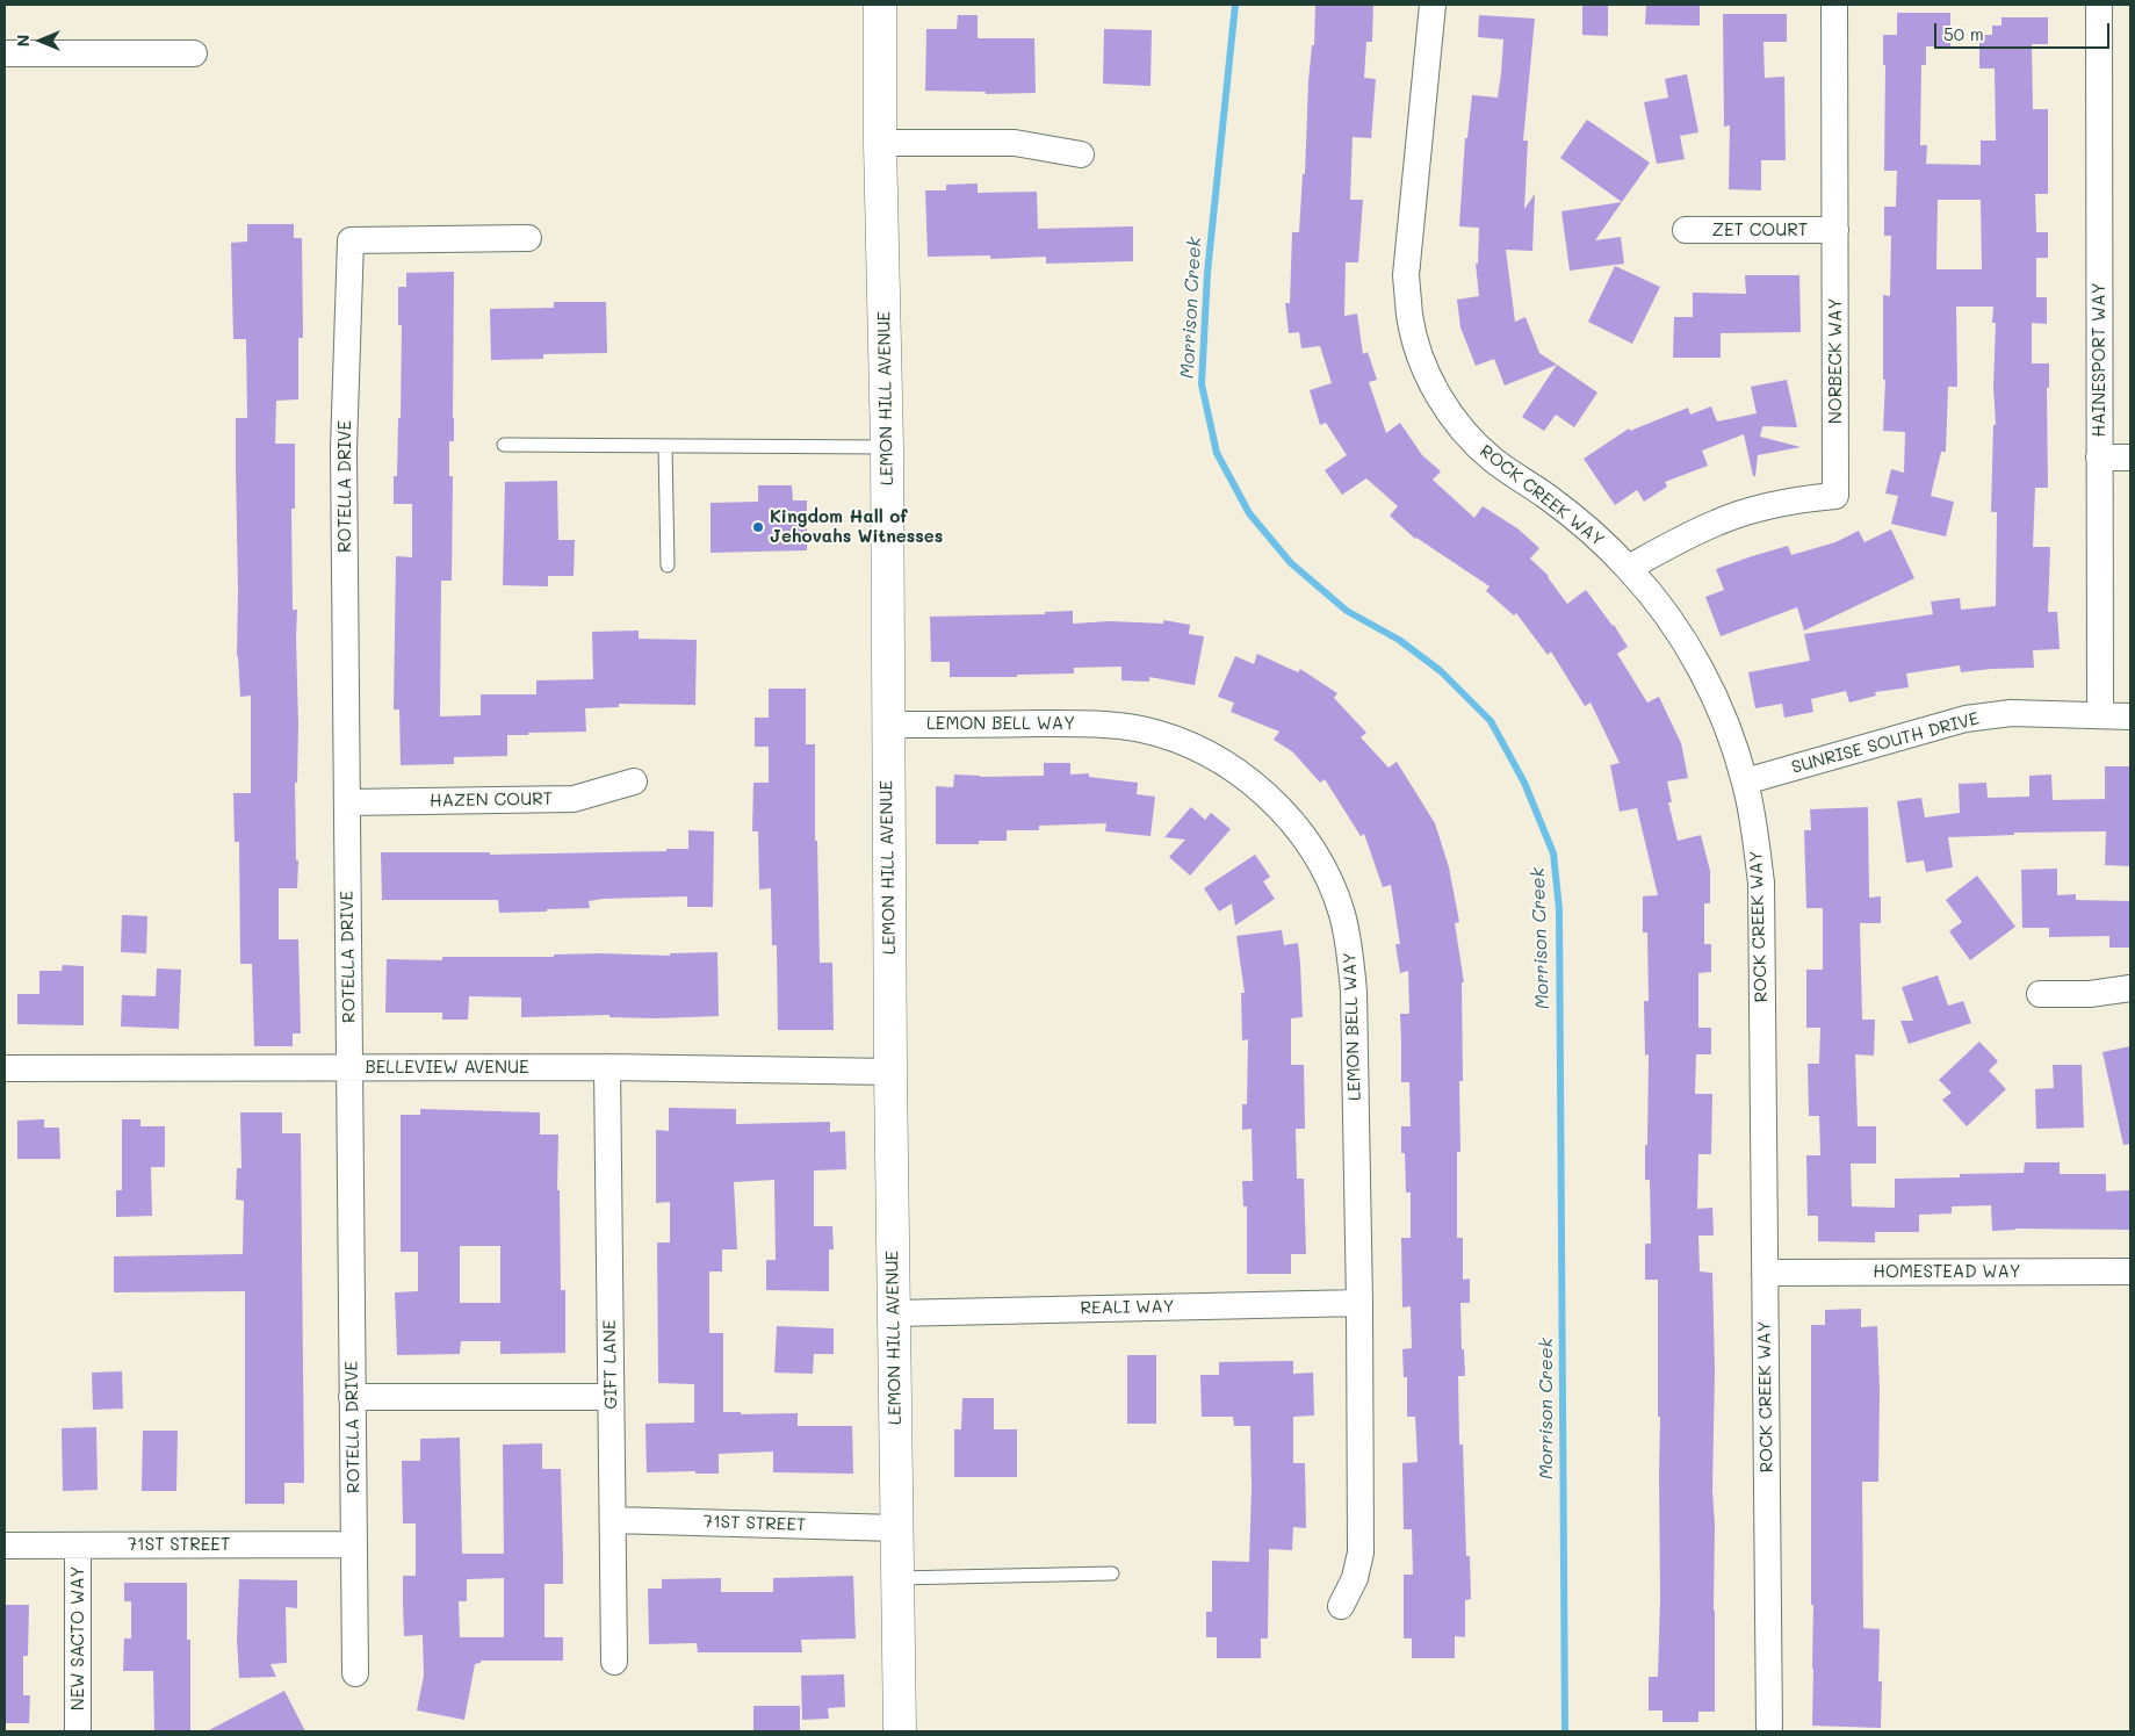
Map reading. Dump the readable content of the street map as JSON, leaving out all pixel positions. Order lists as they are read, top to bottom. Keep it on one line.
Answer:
{"streets":{"street":["ZET COURT","HAINESPORT WAY","NORBECK WAY","LEMON HILL AVENUE","ROTELLA DRIVE","ROCK CREEK WAY","LEMON BELL WAY","SUNRISE SOUTH DRIVE","HAZEN COURT","BELLEVIEW AVENUE","HOMESTEAD WAY","REALI WAY","GIFT LANE","71ST STREET","NEW SACTO WAY"]},"crossings":[["ZET COURT","NORBECK WAY"],["HAINESPORT WAY","SUNRISE SOUTH DRIVE"],["NORBECK WAY","ROCK CREEK WAY"],["LEMON HILL AVENUE","LEMON BELL WAY"],["LEMON HILL AVENUE","BELLEVIEW AVENUE"],["LEMON HILL AVENUE","REALI WAY"],["LEMON HILL AVENUE","71ST STREET"],["ROTELLA DRIVE","HAZEN COURT"],["ROTELLA DRIVE","BELLEVIEW AVENUE"],["ROTELLA DRIVE","71ST STREET"],["ROCK CREEK WAY","SUNRISE SOUTH DRIVE"],["ROCK CREEK WAY","HOMESTEAD WAY"],["LEMON BELL WAY","REALI WAY"],["BELLEVIEW AVENUE","GIFT LANE"],["GIFT LANE","71ST STREET"],["71ST STREET","NEW SACTO WAY"]],"water":["Morrison Creek"],"places":["Kingdom Hall of Jehovahs Witnesses"],"scale_bar":"50 m","north":"left"}
